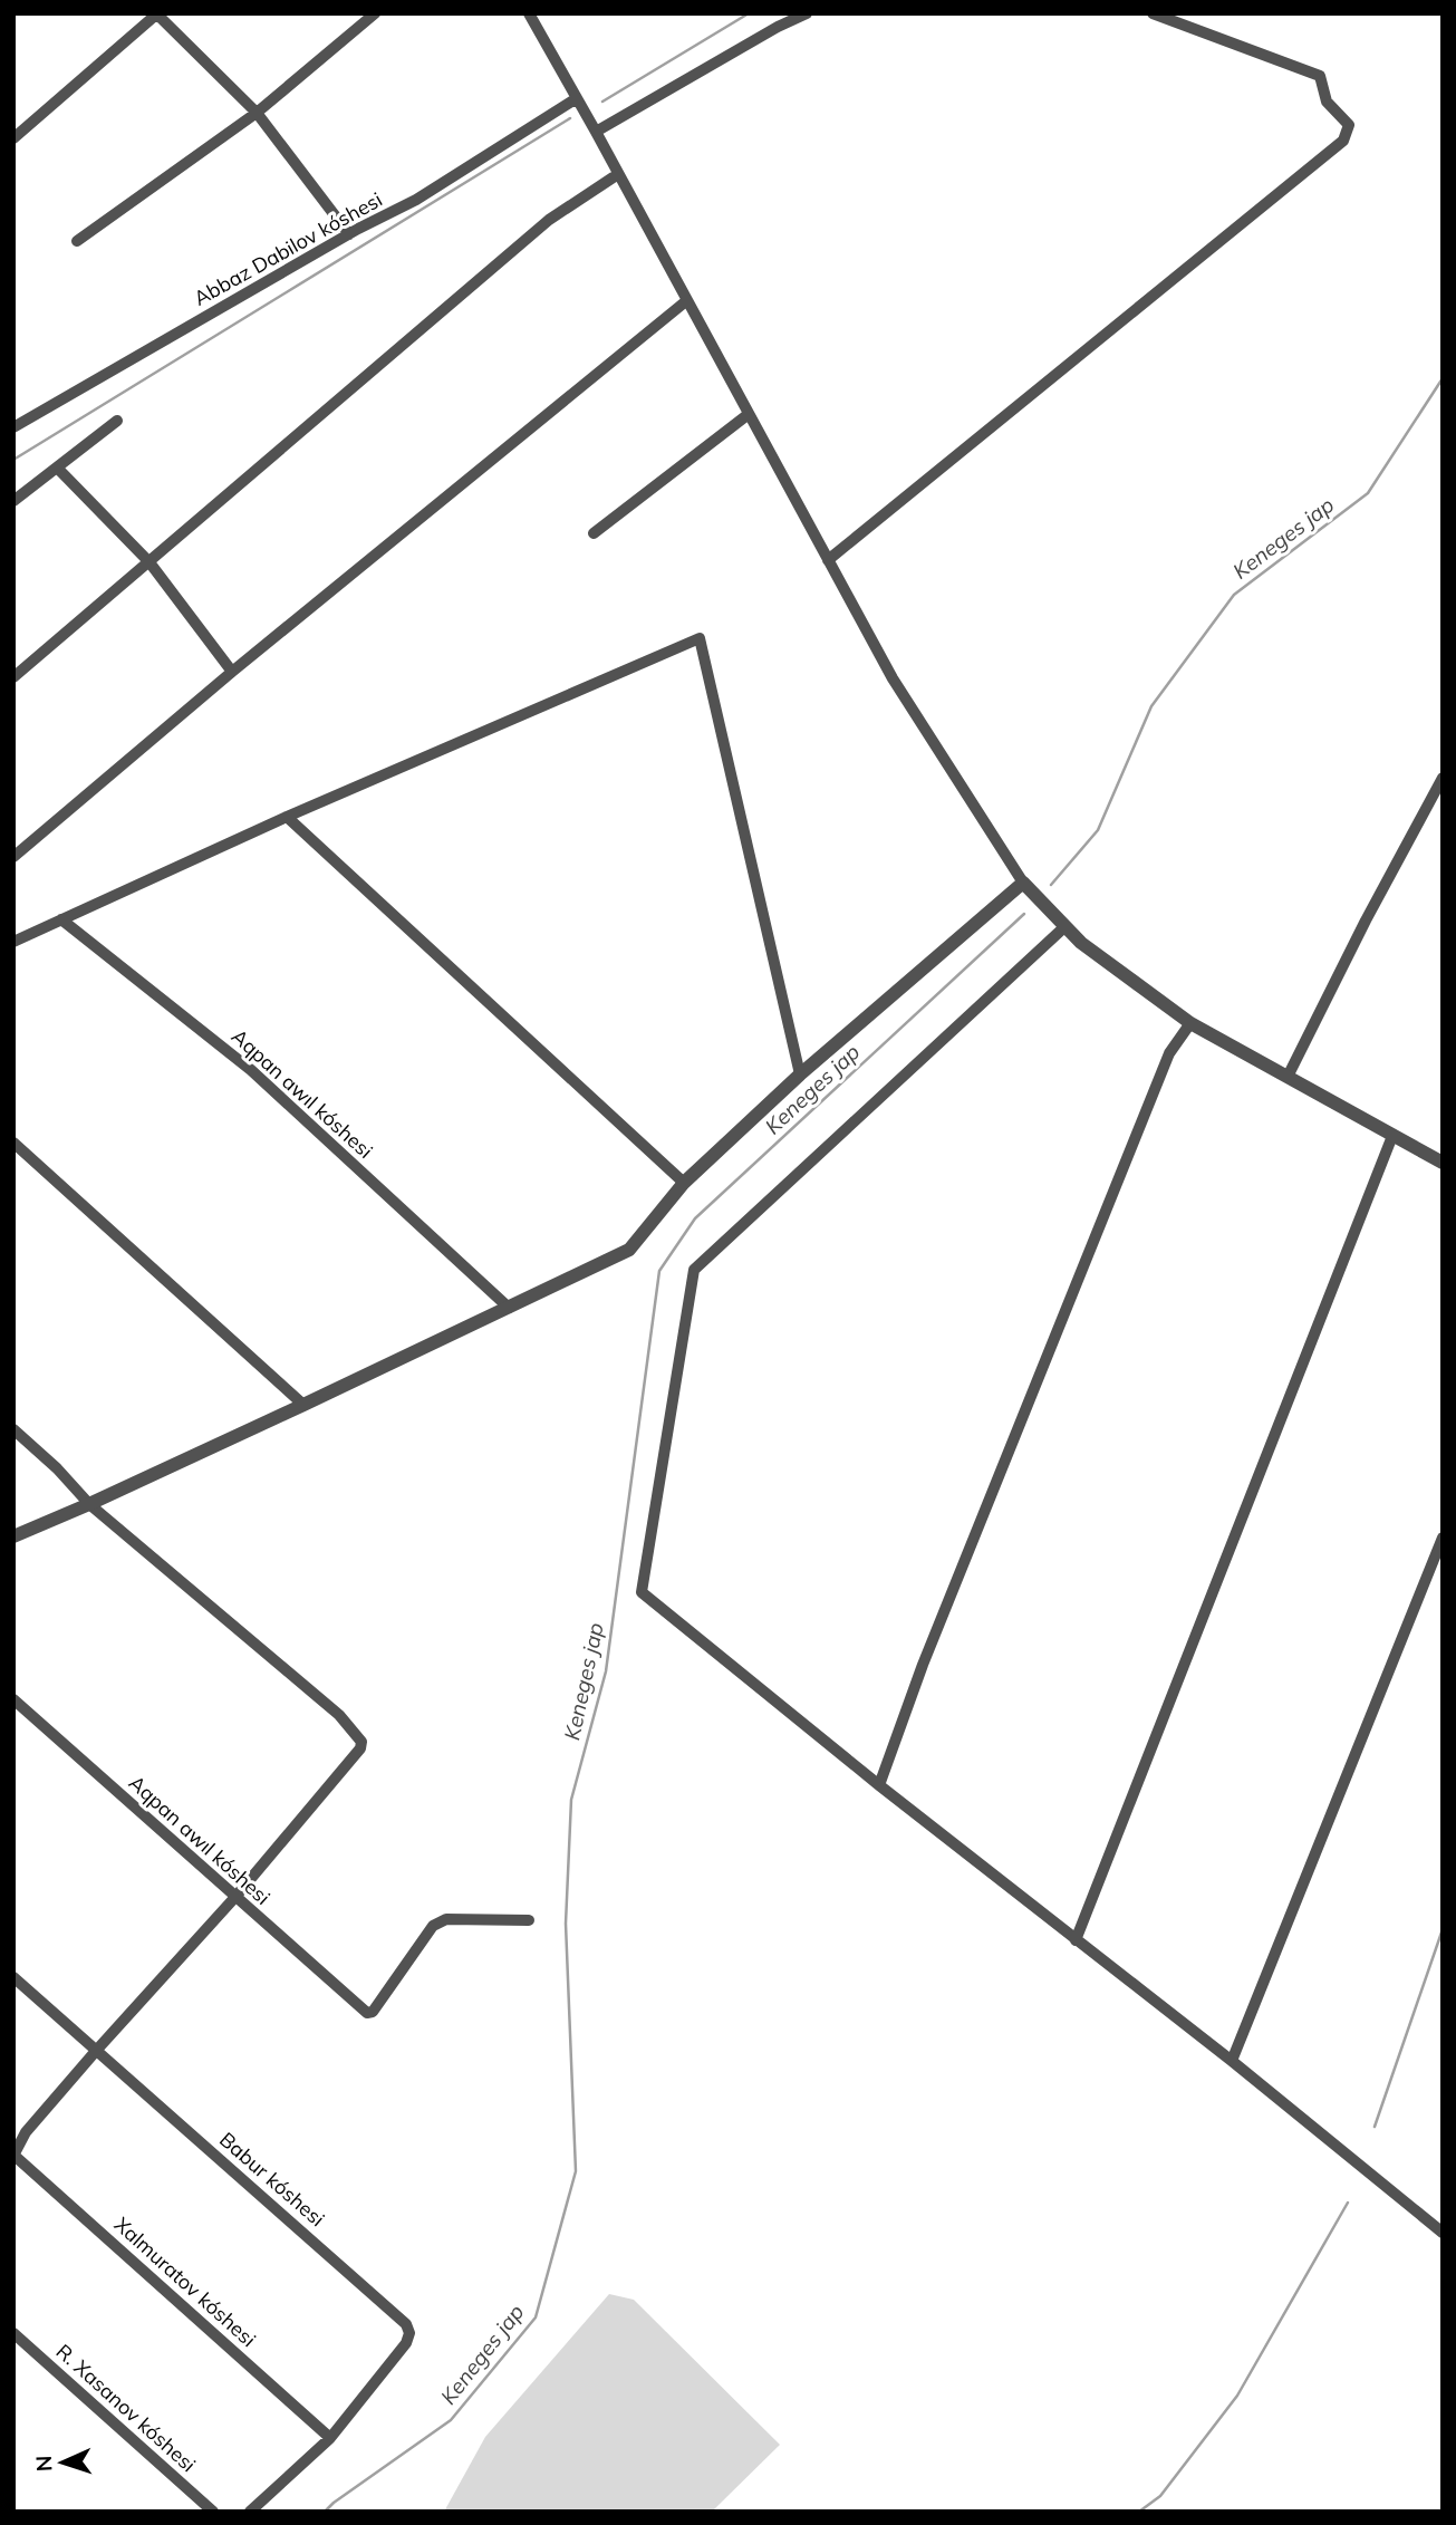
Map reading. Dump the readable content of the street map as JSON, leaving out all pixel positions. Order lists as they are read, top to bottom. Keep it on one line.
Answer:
{"streets":{"street":["Abbaz Dabilov kóshesi","Aqpan awıl kóshesi","Babur kóshesi","Xalmuratov kóshesi","R. Xasanov kóshesi"]},"crossings":[["Babur kóshesi","Xalmuratov kóshesi"]],"water":["Keneges jap"],"north":"left"}
